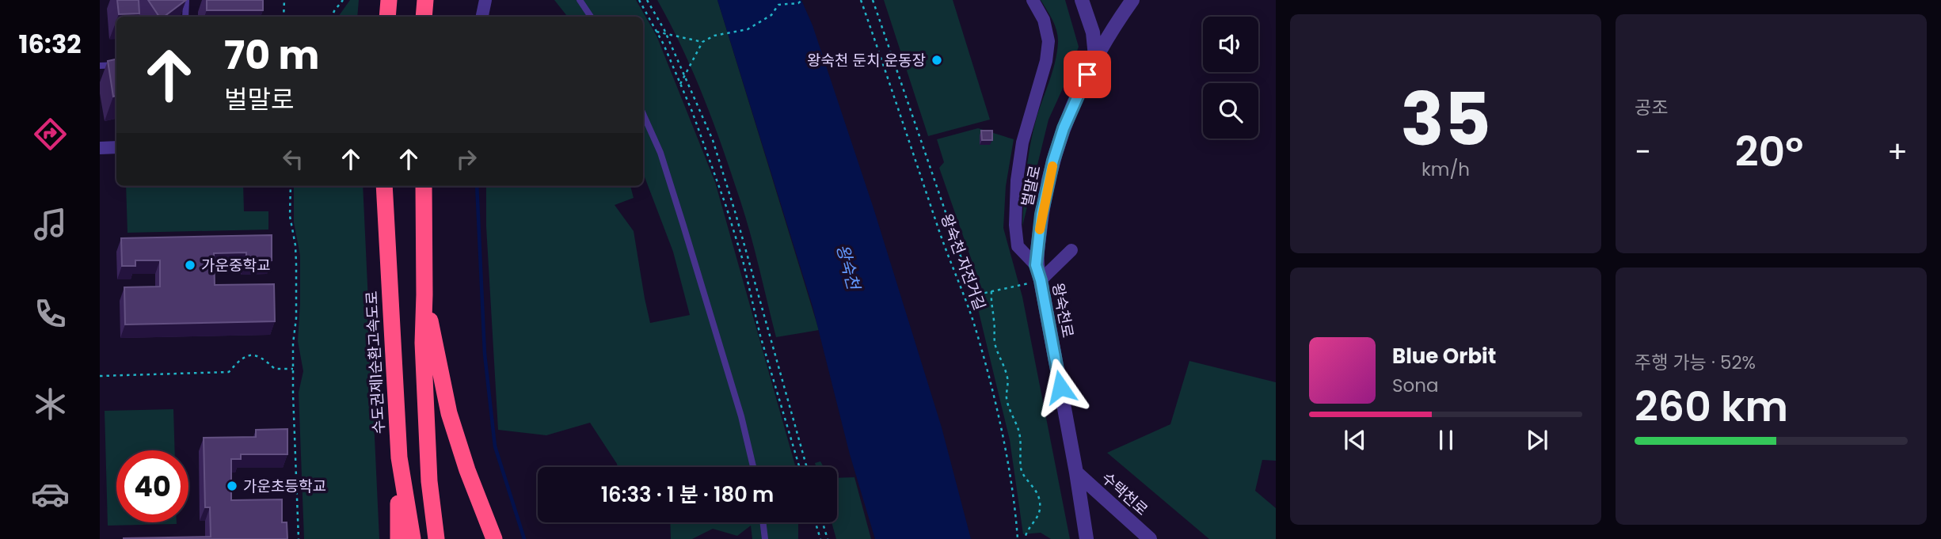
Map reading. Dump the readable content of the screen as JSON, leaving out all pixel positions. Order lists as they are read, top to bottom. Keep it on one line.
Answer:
{"streets":{"highway":["수도권제1순환고속도로"],"street":["벌말로","왕숙천로","수택천로"],"path":["왕숙천 자전거길"]},"crossings":[["벌말로","왕숙천로"],["왕숙천로","수택천로"]],"water":["왕숙천"],"places":["왕숙천 둔치 운동장","가운중학교","가운초등학교"],"page":{"tabs":"16:32","tile":[["35","km/h"],"공조",["주행 가능 · 52%","260 km"]],"turn":["70 m","벌말로"],"heat":["−","20°","+"],"song":["Blue Orbit","Sona"],"limit":"40","trip":"16:33 · 1 분 · 180 m"}}
